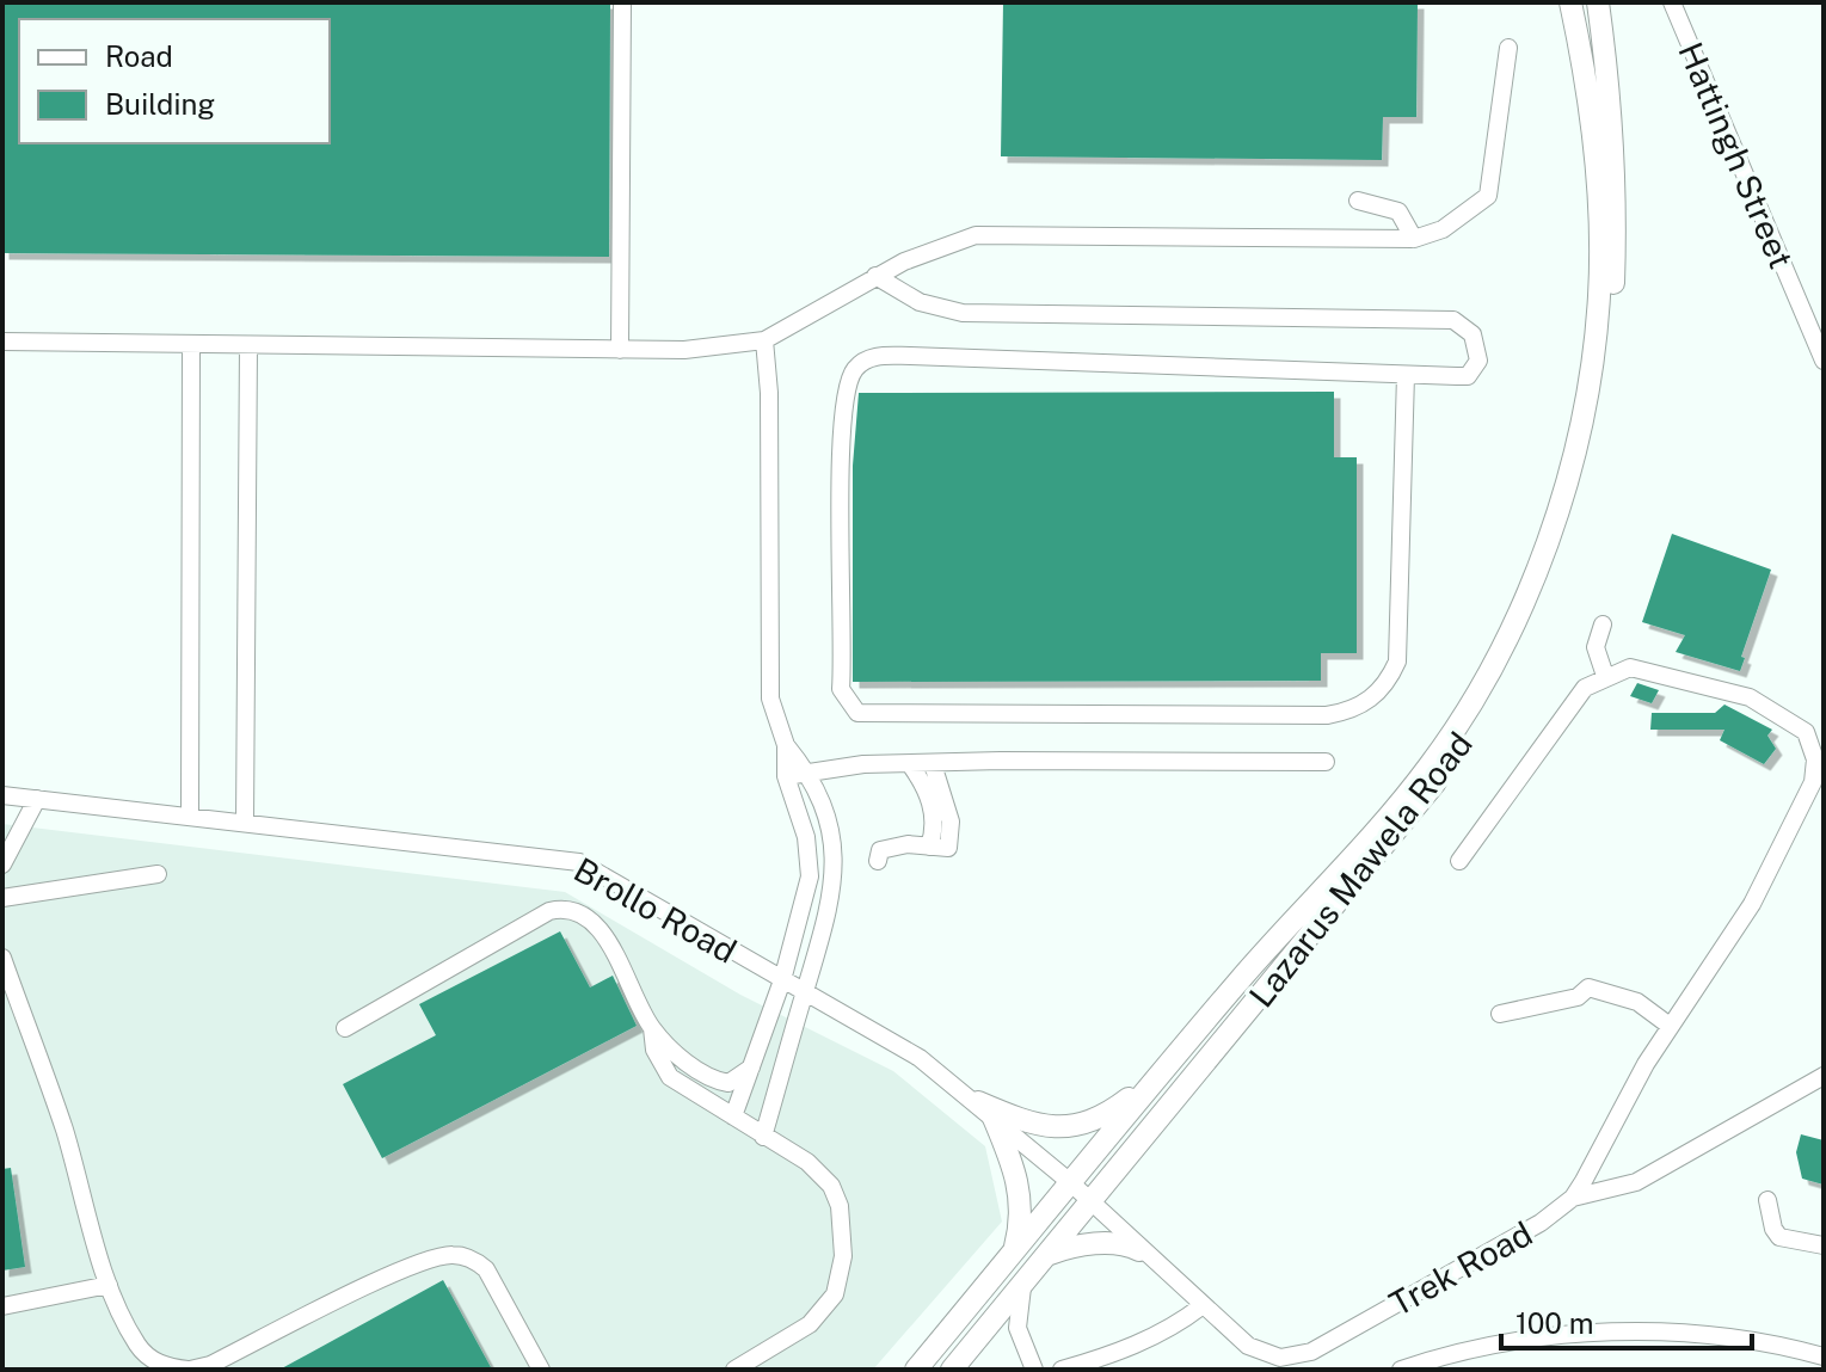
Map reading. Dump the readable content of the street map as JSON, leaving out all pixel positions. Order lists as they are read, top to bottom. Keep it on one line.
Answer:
{"streets":{"main road":["Lazarus Mawela Road"],"street":["Hattingh Street","Brollo Road","Trek Road"]},"crossings":[["Lazarus Mawela Road","Brollo Road"],["Lazarus Mawela Road","Trek Road"],["Brollo Road","Trek Road"]],"legend":["Road","Building"],"scale_bar":"100 m"}
